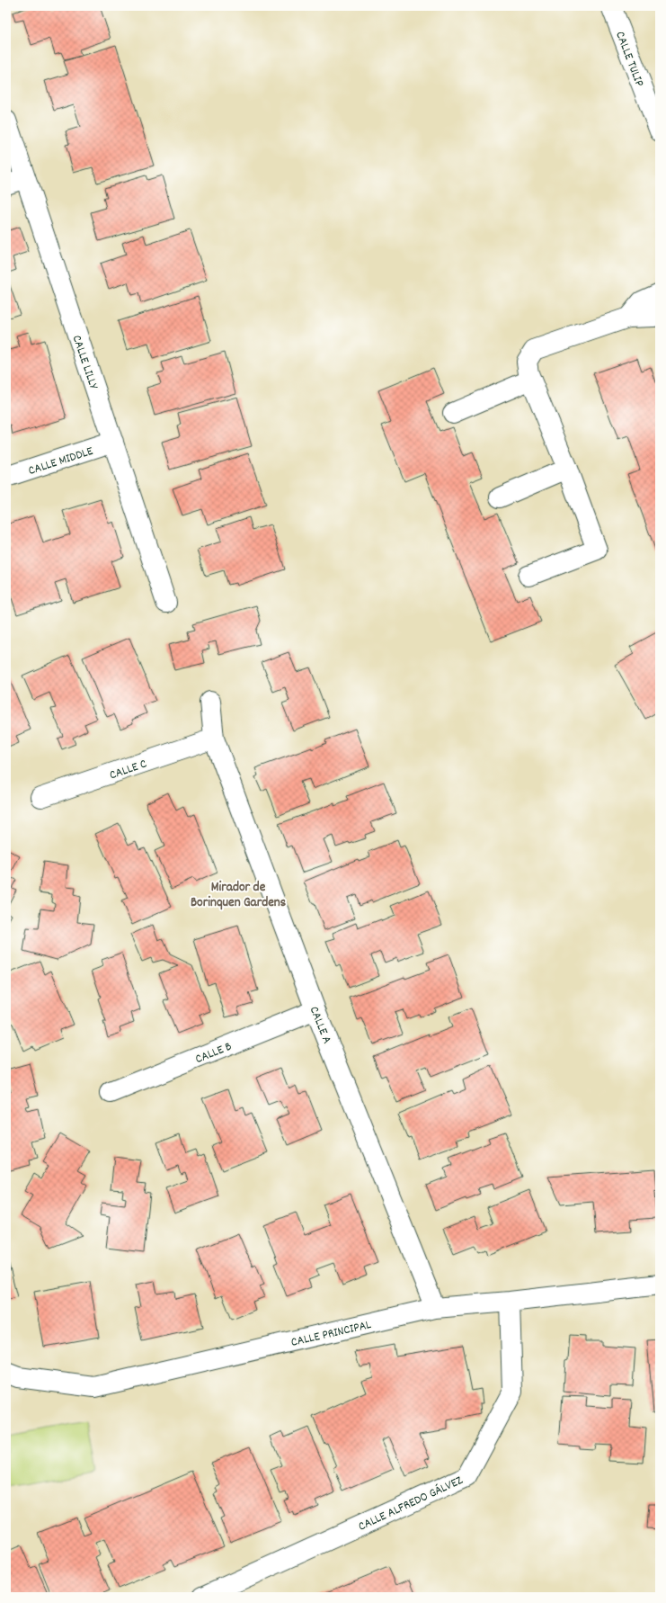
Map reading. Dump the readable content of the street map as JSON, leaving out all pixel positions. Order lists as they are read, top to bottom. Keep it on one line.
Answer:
{"streets":{"street":["CALLE TULIP","CALLE LILLY","CALLE MIDDLE","CALLE C","CALLE A","CALLE B","CALLE PRINCIPAL","CALLE ALFREDO GÁLVEZ"]},"crossings":[["CALLE LILLY","CALLE MIDDLE"],["CALLE C","CALLE A"],["CALLE A","CALLE B"],["CALLE A","CALLE PRINCIPAL"],["CALLE PRINCIPAL","CALLE ALFREDO GÁLVEZ"]],"districts":["Mirador de Borinquen Gardens"]}
